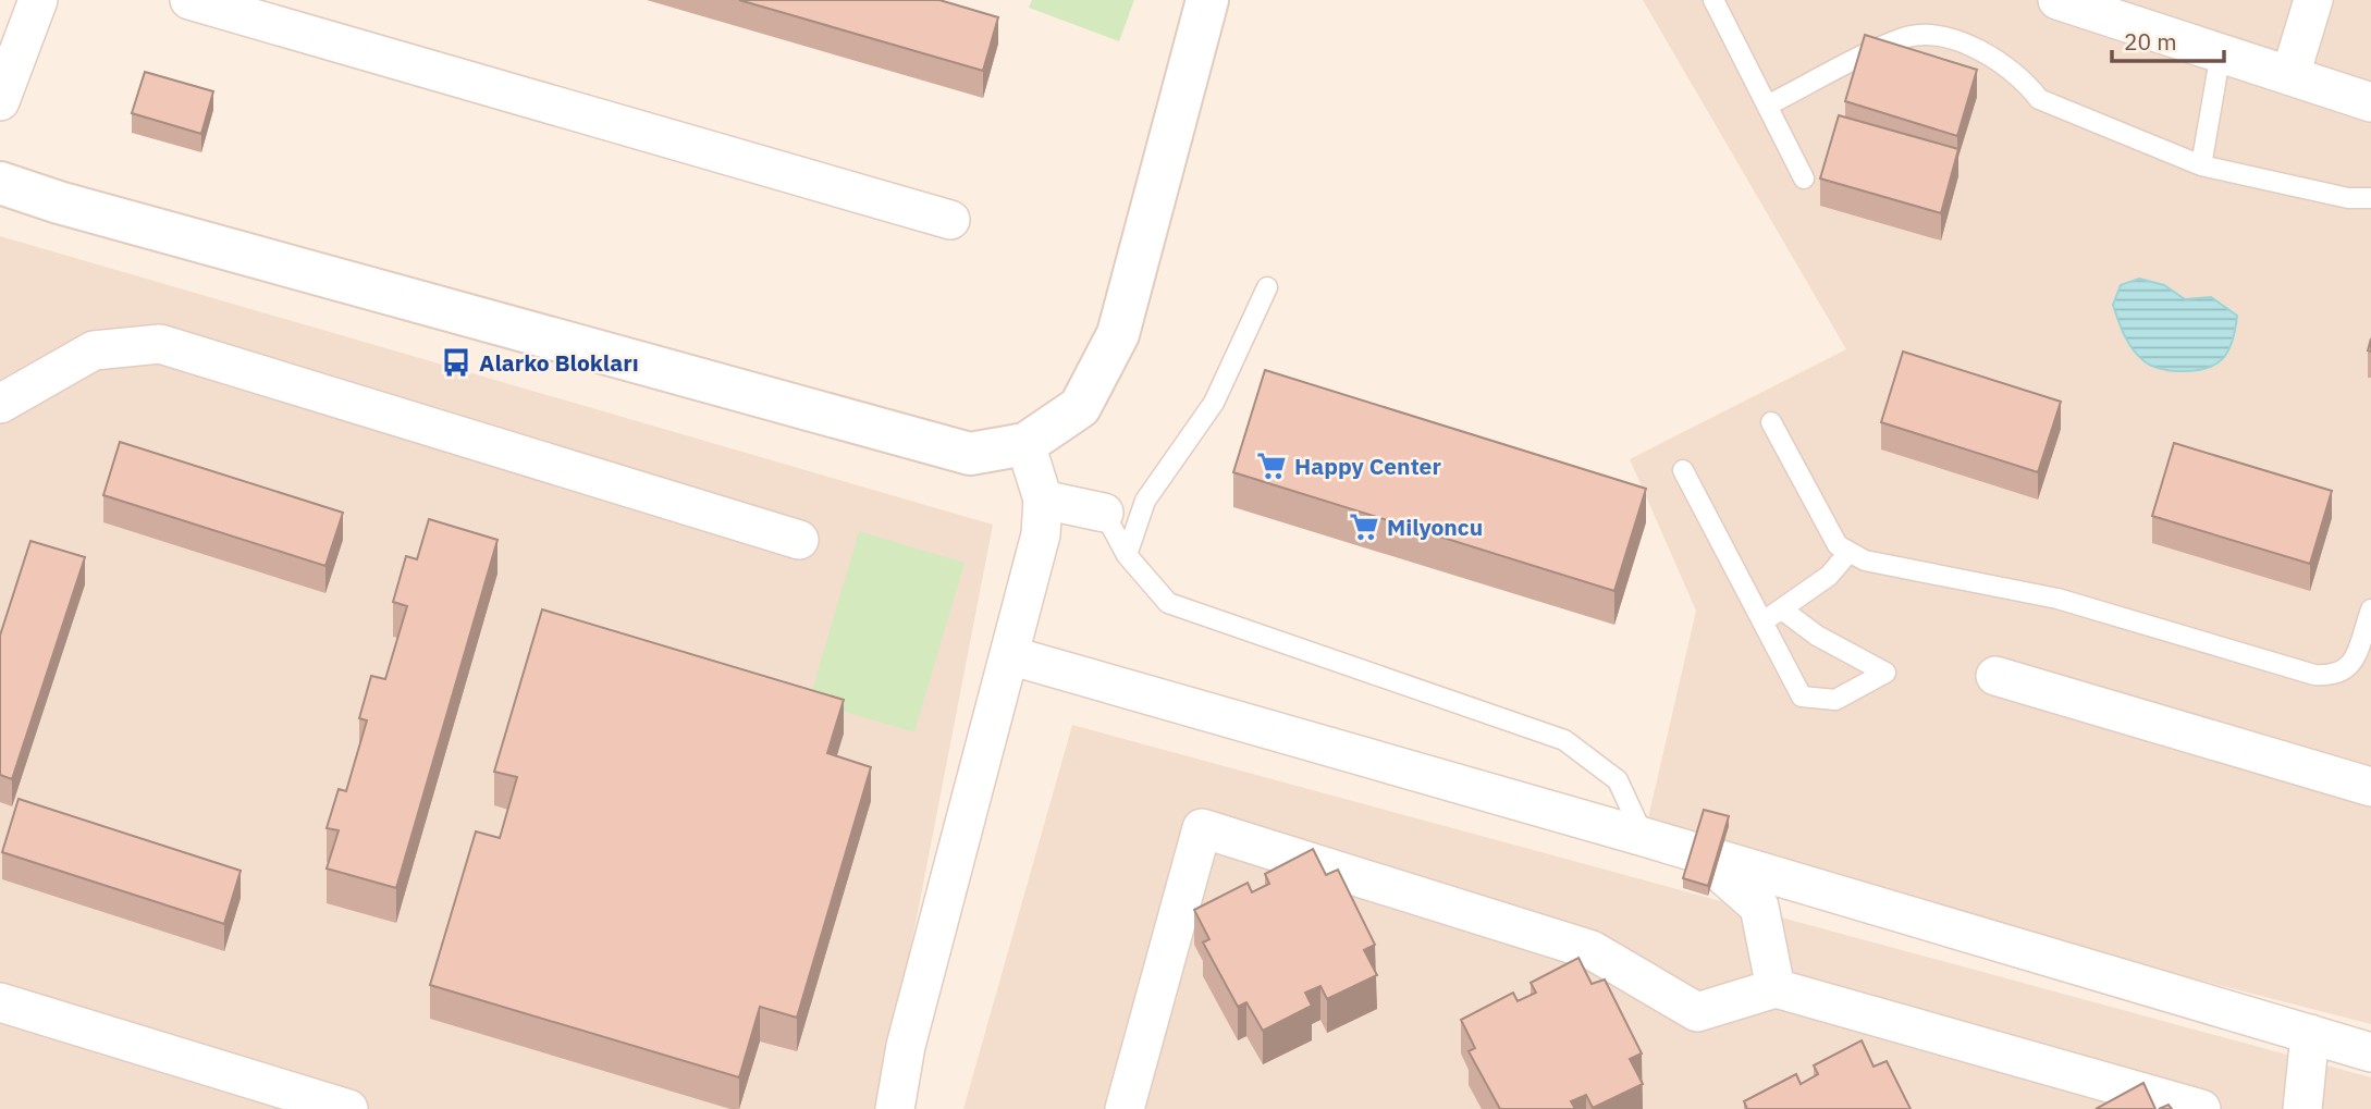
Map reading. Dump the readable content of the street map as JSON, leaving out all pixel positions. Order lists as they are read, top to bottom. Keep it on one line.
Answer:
{"places":{"bus stop":["Alarko Blokları"],"supermarket":["Happy Center","Milyoncu"]},"scale_bar":"20 m"}
